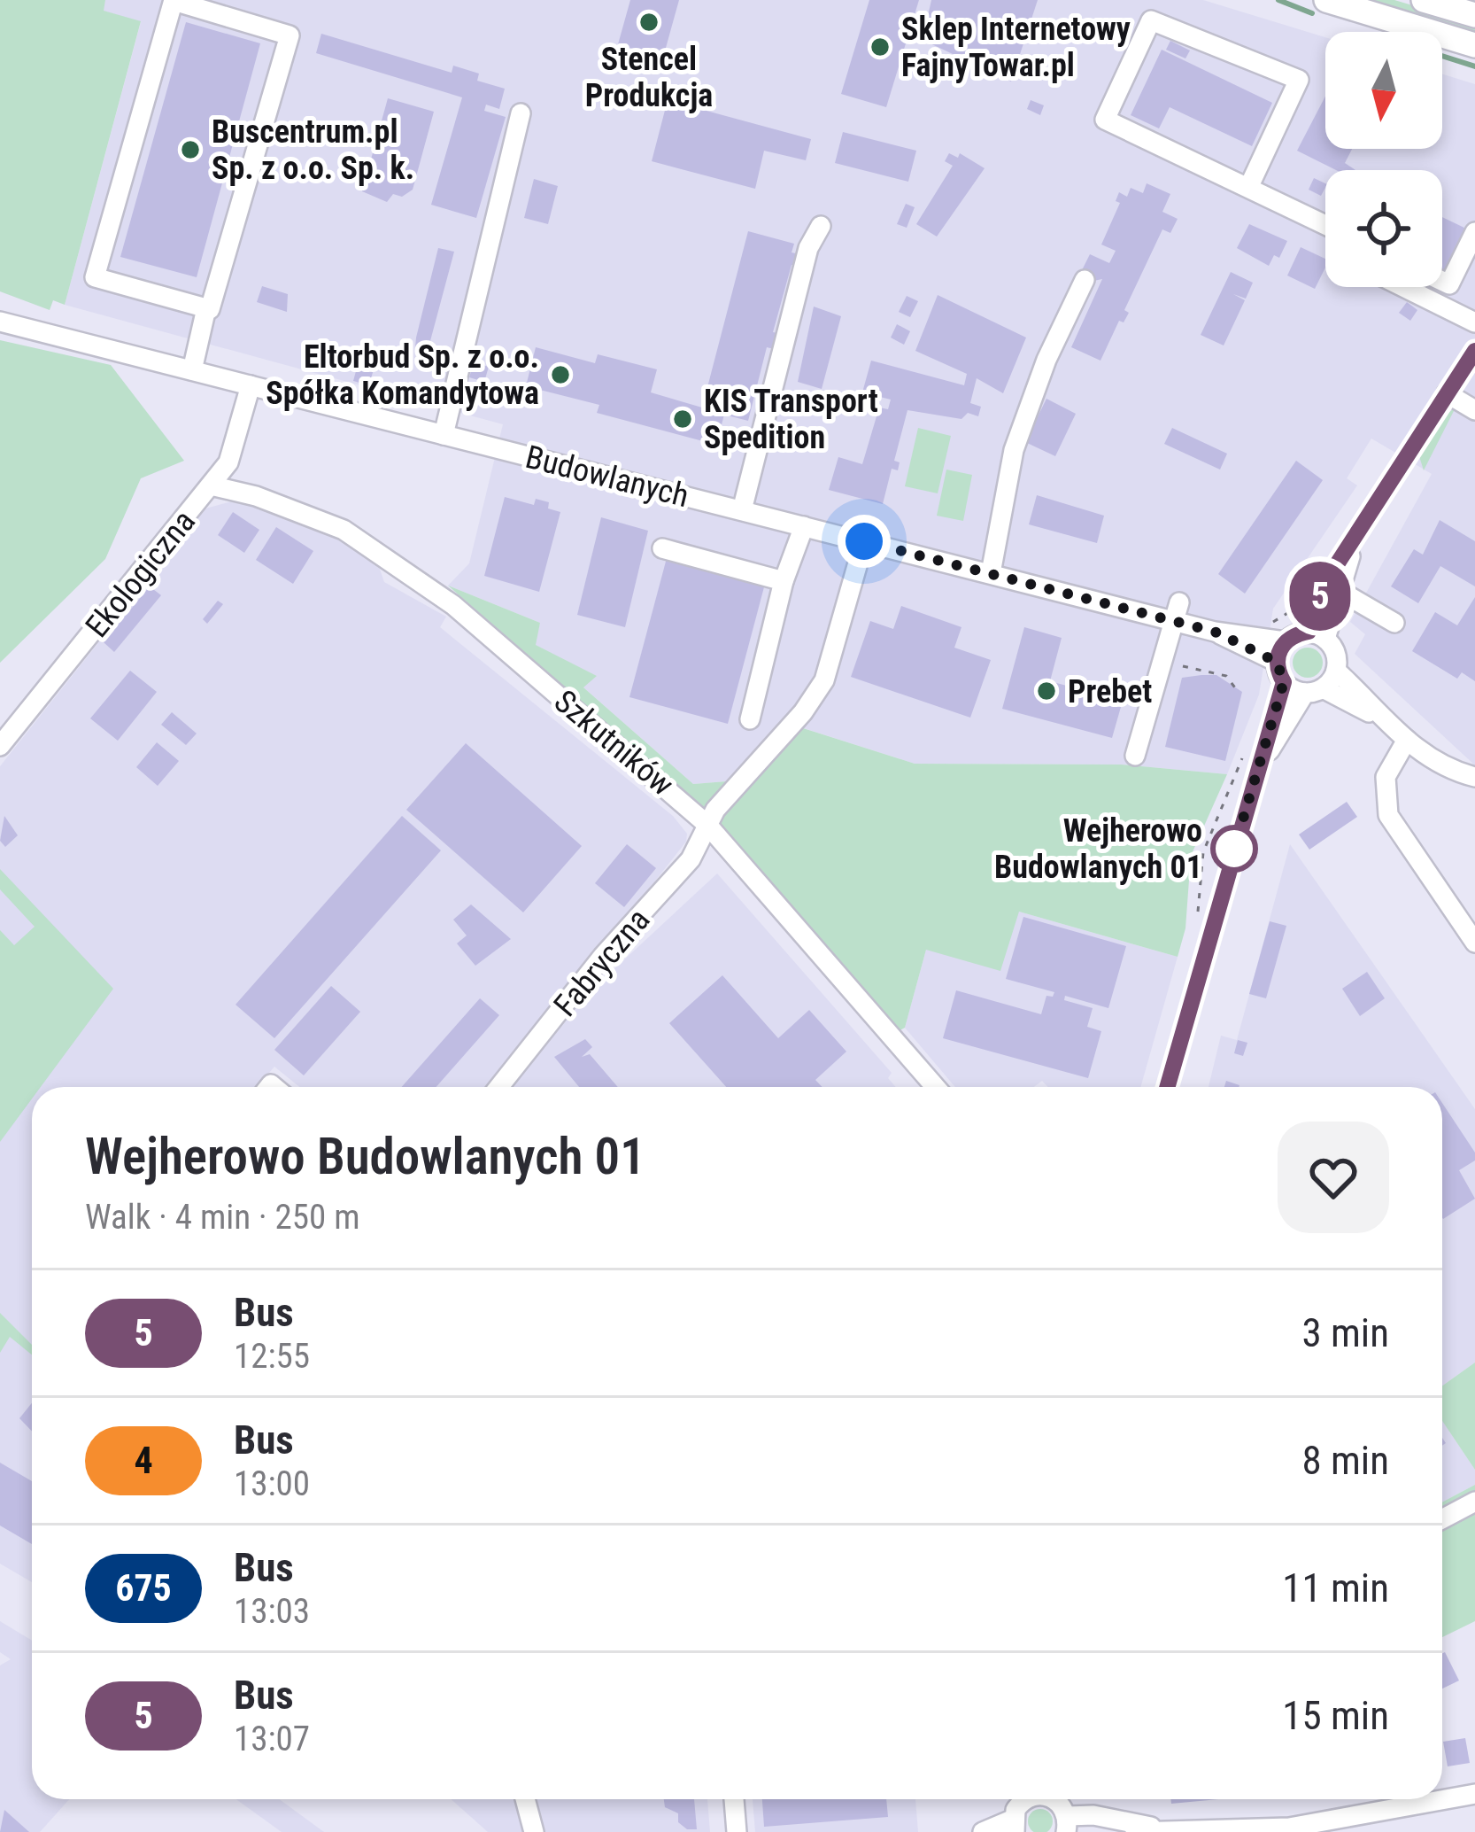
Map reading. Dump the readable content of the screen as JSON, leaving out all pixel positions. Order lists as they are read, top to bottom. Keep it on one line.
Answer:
{"streets":{"street":["Budowlanych","Ekologiczna","Szkutników","Fabryczna"]},"crossings":[["Budowlanych","Ekologiczna"],["Budowlanych","Fabryczna"],["Ekologiczna","Szkutników"],["Szkutników","Fabryczna"]],"places":["Stencel Produkcja","Sklep Internetowy FajnyTowar.pl","Buscentrum.pl Sp. z o.o. Sp. k.","Eltorbud Sp. z o.o. Spółka Komandytowa","KIS Transport Spedition","Prebet","Wejherowo Budowlanych 01"],"lines":["bus line 5"],"north":"bottom","page":{"on_map":"5","heading":["Wejherowo Budowlanych 01","Walk · 4 min · 250 m"],"list":[{"mark":"5","name":"Bus","note":"12:55","value":"3 min"},{"mark":"4","name":"Bus","note":"13:00","value":"8 min"},{"mark":"675","name":"Bus","note":"13:03","value":"11 min"},{"mark":"5","name":"Bus","note":"13:07","value":"15 min"}]}}
